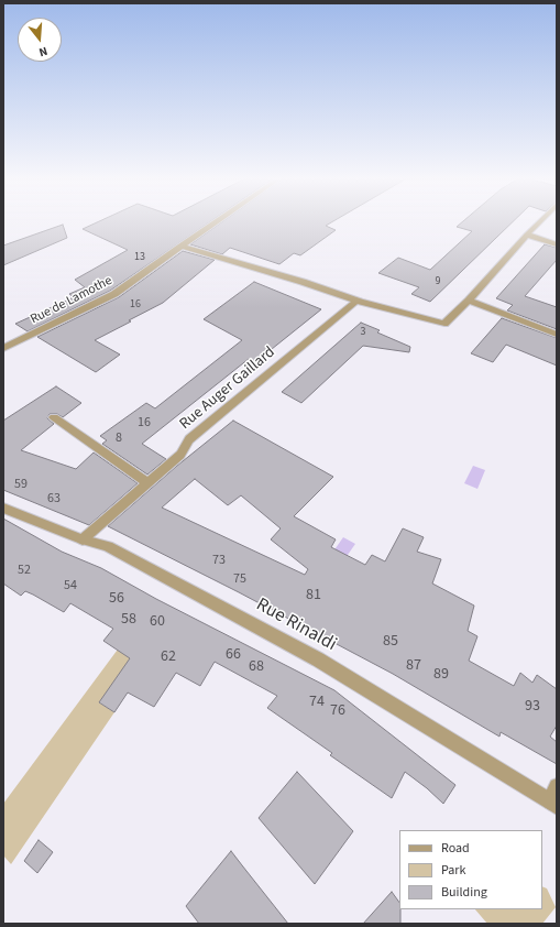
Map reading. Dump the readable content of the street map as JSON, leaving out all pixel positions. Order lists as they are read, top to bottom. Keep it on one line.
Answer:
{"streets":{"street":["Rue de Lamothe","Rue Auger Gaillard","Rue Rinaldi"]},"crossings":[["Rue Auger Gaillard","Rue Rinaldi"]],"house_numbers":["13","9","16","3","16","8","59","63","73","52","75","54","81","56","58","60","85","66","62","87","68","89","74","93","76"],"legend":["Road","Park","Building"],"north":"bottom"}
